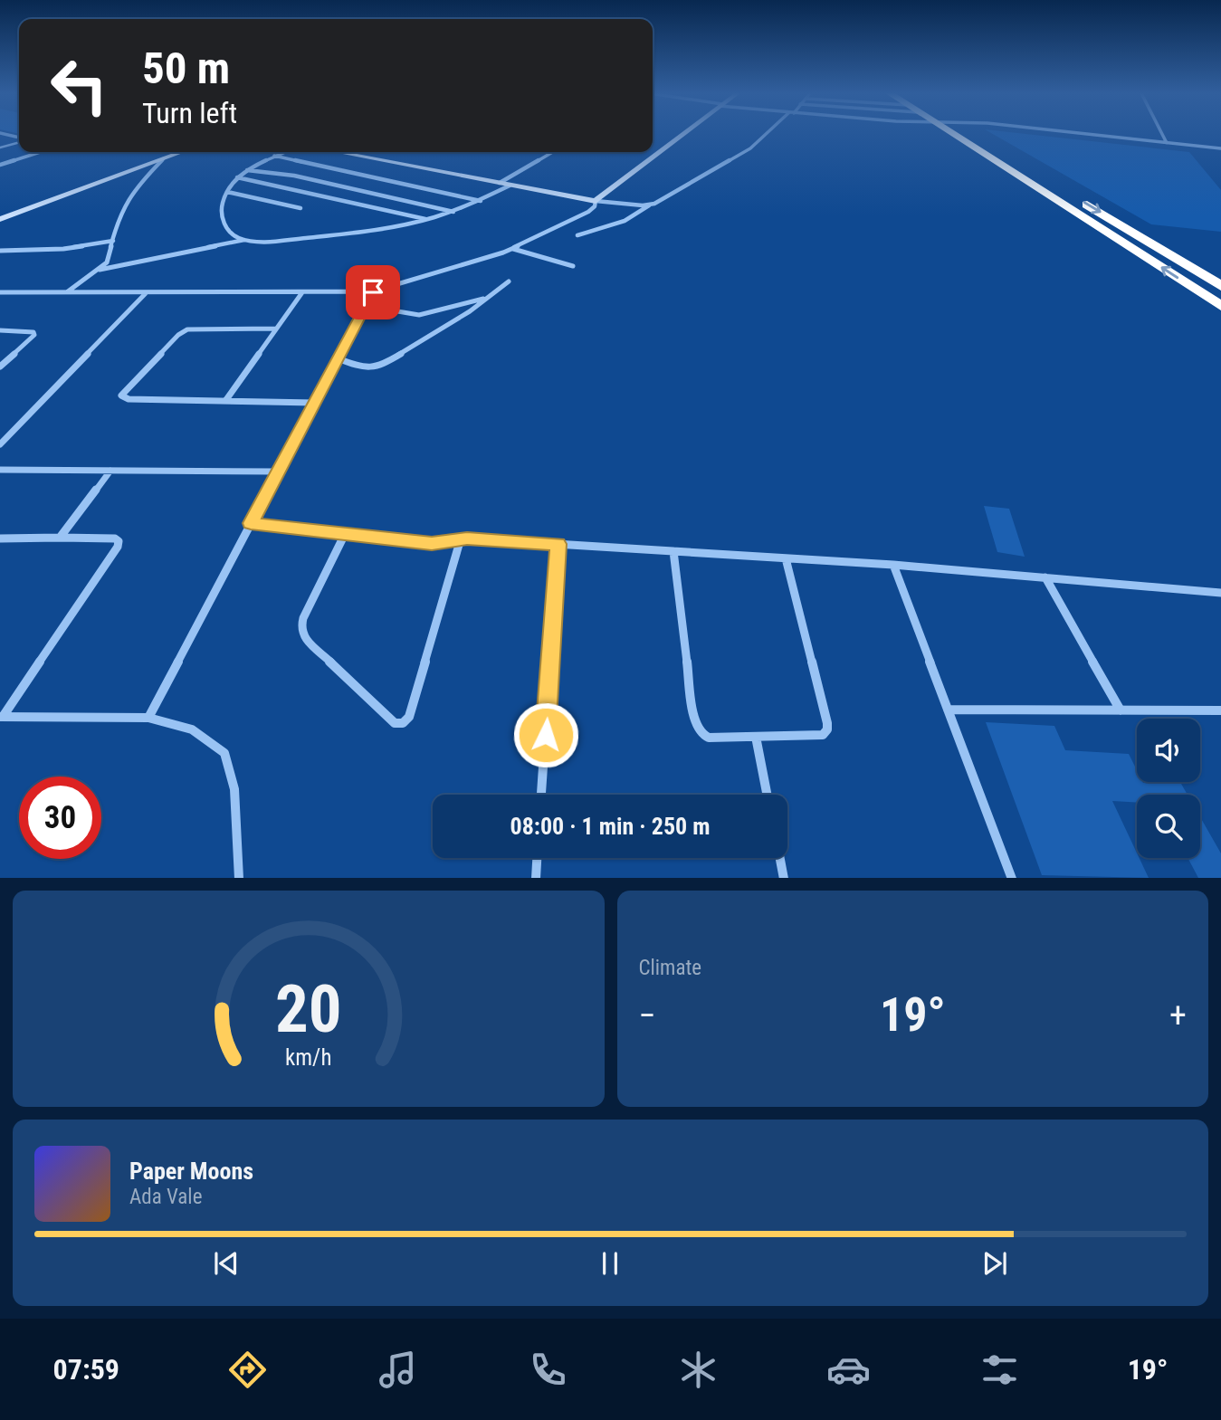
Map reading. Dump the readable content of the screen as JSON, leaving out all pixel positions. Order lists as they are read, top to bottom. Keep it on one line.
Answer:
{"page":{"turn":["50 m","Turn left"],"limit":"30","trip":"08:00 · 1 min · 250 m","tile":"Climate","heat":["−","19°","+"],"song":["Paper Moons","Ada Vale"],"tabs":["07:59","19°"],"gauge":["20","km/h"]}}
